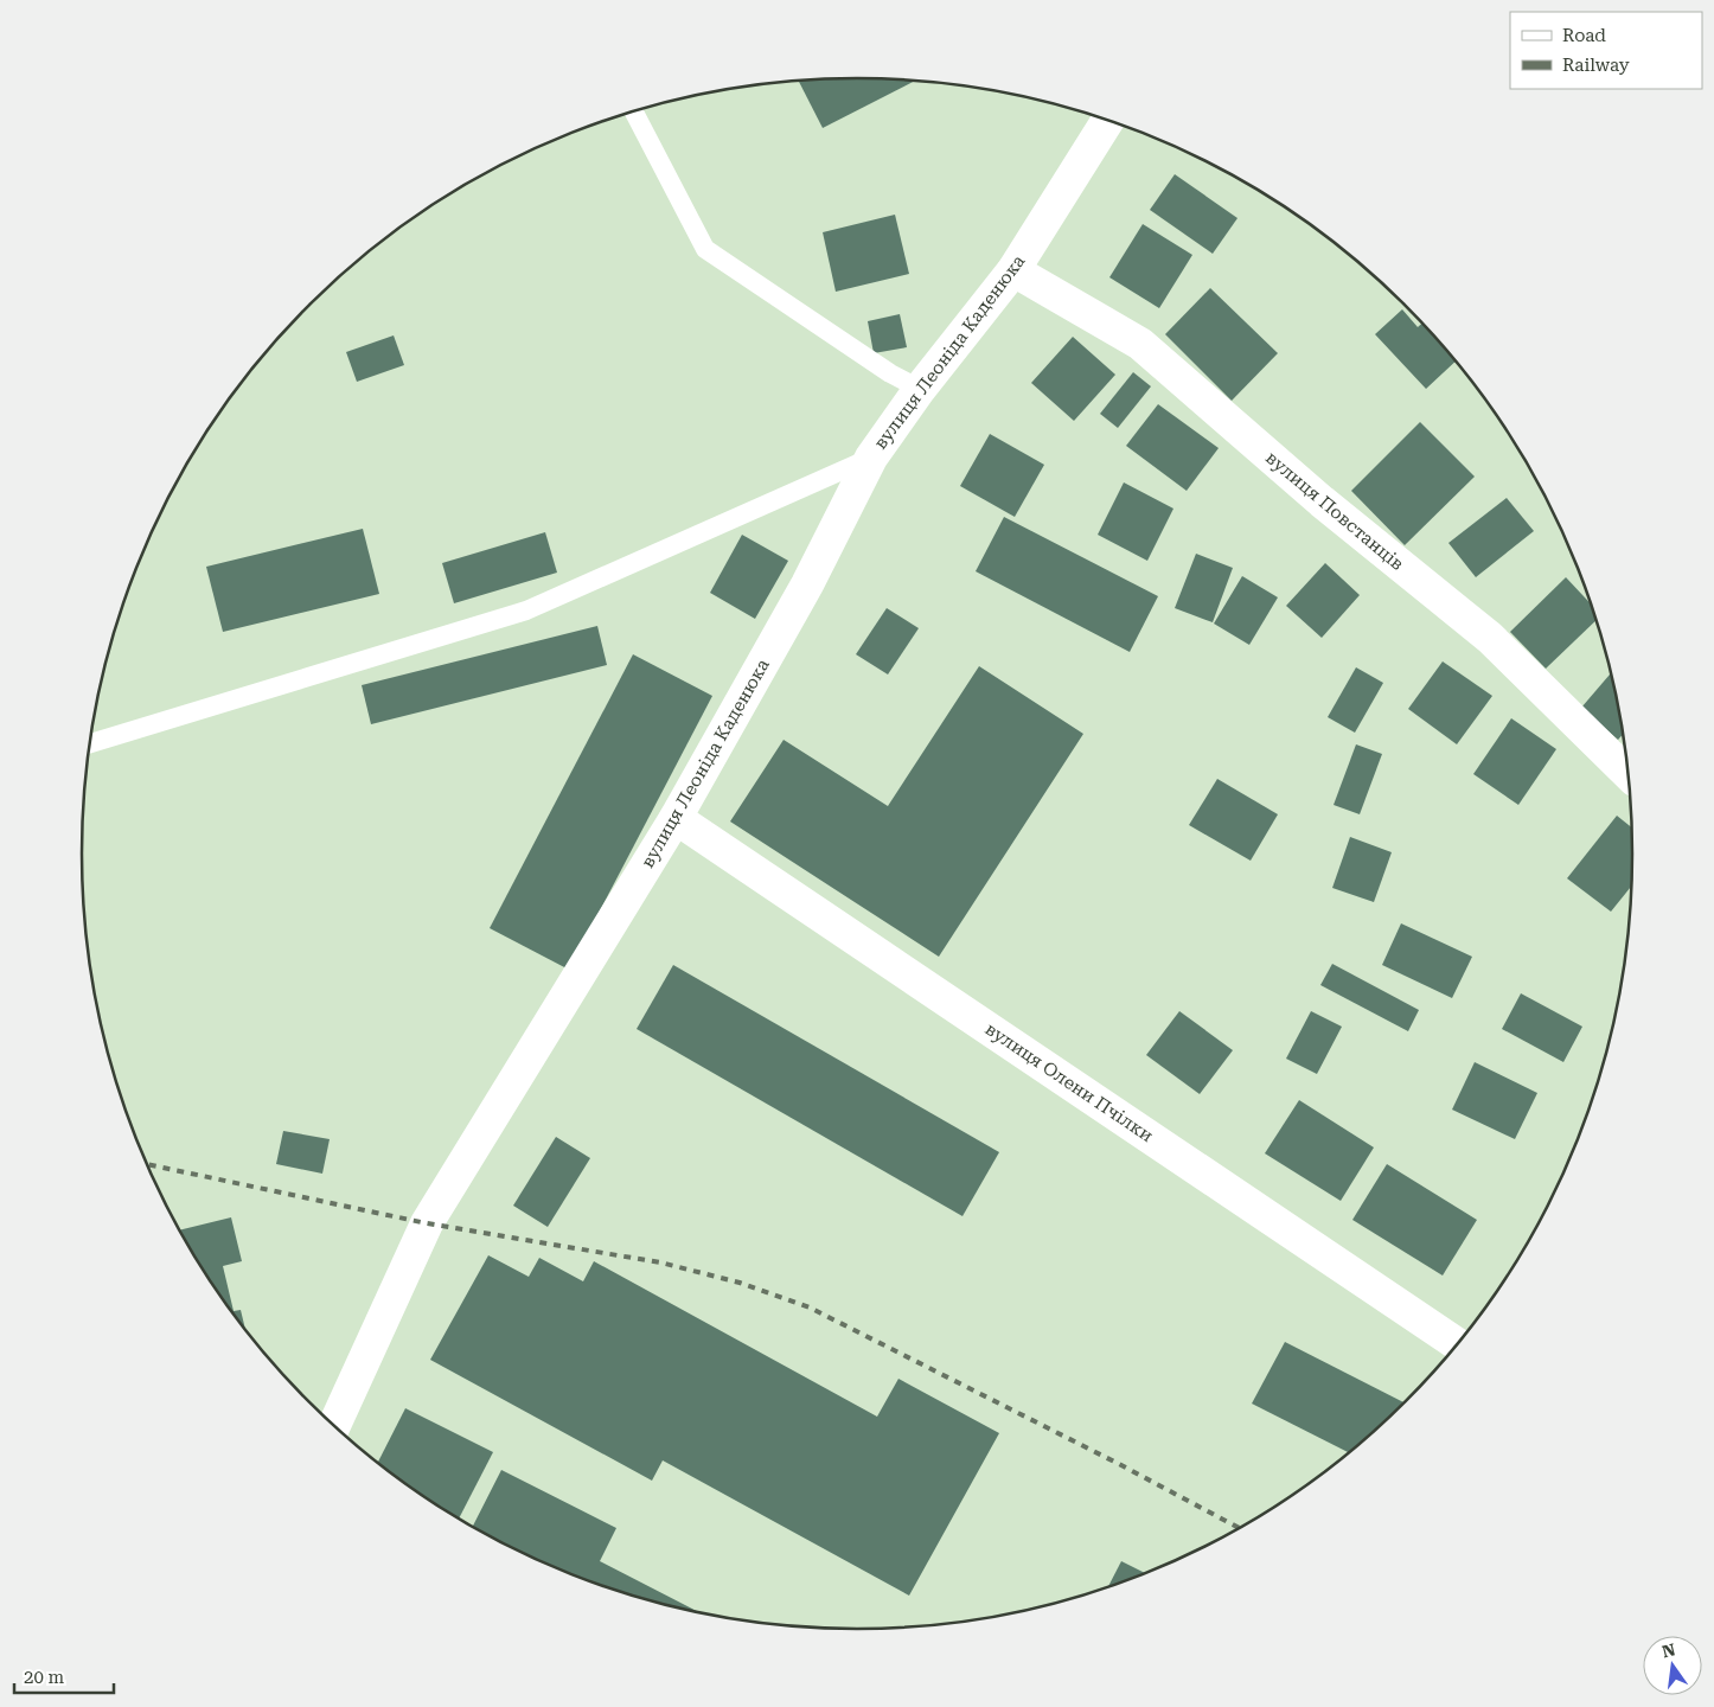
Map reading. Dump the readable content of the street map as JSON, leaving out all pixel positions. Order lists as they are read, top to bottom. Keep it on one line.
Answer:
{"streets":{"street":["вулиця Леоніда Каденюка","вулиця Повстанців","вулиця Олени Пчілки"]},"crossings":[["вулиця Леоніда Каденюка","вулиця Повстанців"],["вулиця Леоніда Каденюка","вулиця Олени Пчілки"]],"legend":["Road","Railway"],"scale_bar":"20 m","north":"top"}
